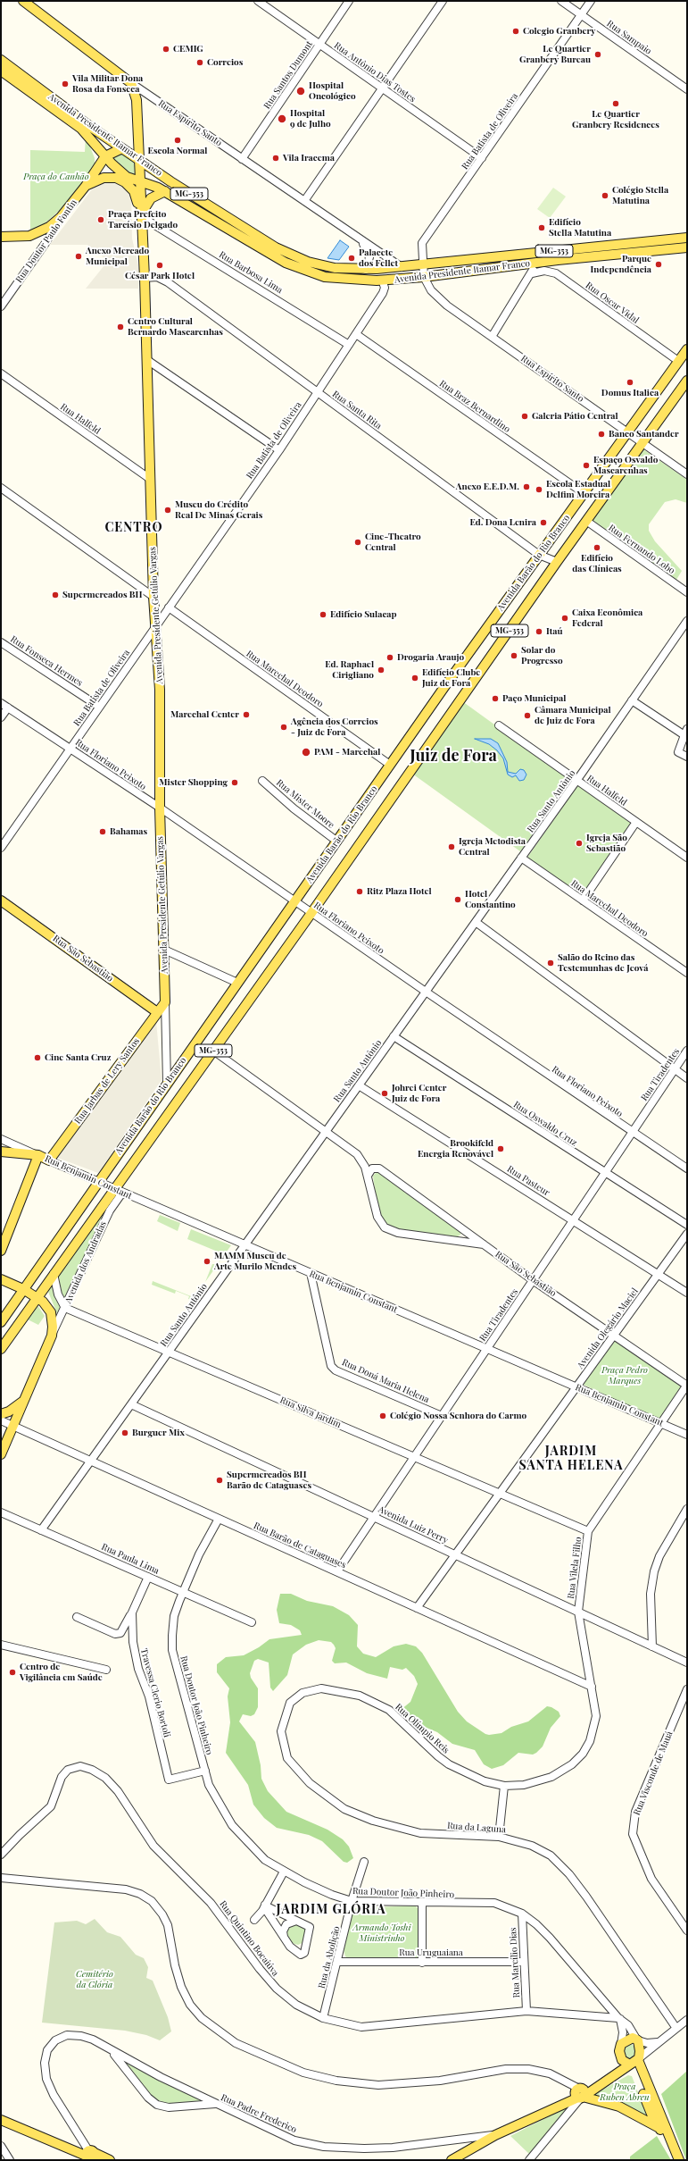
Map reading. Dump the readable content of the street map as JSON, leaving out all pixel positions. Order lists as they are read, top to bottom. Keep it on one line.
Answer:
{"streets":{"main road":["Rua Espírito Santo","Avenida Presidente Itamar Franco","MG-353","Rua Doutor Paulo Fontin","Avenida Barão do Rio Branco","Avenida Presidente Getúlio Vargas","Rua São Sebastião","Rua Jarbas de Lery Santos","Rua Benjamin Constant","Avenida dos Andradas"],"street":["Rua Sampaio","Rua Antônio Dias Tostes","Rua Santos Dumont","Rua Batista de Oliveira","Rua Barbosa Lima","Rua Oscar Vidal","Rua Braz Bernardino","Rua Santa Rita","Rua Halfeld","Rua Fernando Lobo","Rua Fonseca Hermes","Rua Marechal Deodoro","Rua Floriano Peixoto","Rua Santo Antônio","Rua Mister Moore","Rua Tiradentes","Rua Oswaldo Cruz","Rua Pasteur","Avenida Olegário Maciel","Rua Doná Maria Helena","Rua Silva Jardim","Avenida Luiz Perry","Rua Barão de Cataguases","Rua Paula Lima","Rua Vilela Filho","Travessa Clerio Bortoli","Rua Doutor João Pinheiro","Rua Olímpio Reis","Rua Visconde de Mauá","Rua da Laguna","Rua Quintino Bocaiúva","Rua Uruguaiana","Rua da Abolição","Rua Marcílio Dias","Rua Padre Frederico"]},"crossings":[["Rua Sampaio","Rua Batista de Oliveira"],["Rua Antônio Dias Tostes","Rua Santos Dumont"],["Rua Antônio Dias Tostes","Rua Batista de Oliveira"],["Rua Santos Dumont","Rua Espírito Santo"],["Rua Espírito Santo","Rua Batista de Oliveira"],["Rua Espírito Santo","Avenida Presidente Itamar Franco"],["Rua Espírito Santo","Avenida Barão do Rio Branco"],["Rua Espírito Santo","Avenida Presidente Getúlio Vargas"],["Rua Batista de Oliveira","Avenida Presidente Itamar Franco"],["Rua Batista de Oliveira","Rua Barbosa Lima"],["Rua Batista de Oliveira","Rua Braz Bernardino"],["Rua Batista de Oliveira","Rua Santa Rita"],["Rua Batista de Oliveira","Avenida Presidente Getúlio Vargas"],["Rua Batista de Oliveira","Rua Fonseca Hermes"],["Rua Batista de Oliveira","Rua Marechal Deodoro"],["Rua Batista de Oliveira","Rua Floriano Peixoto"],["Avenida Presidente Itamar Franco","Rua Doutor Paulo Fontin"],["Avenida Presidente Itamar Franco","Avenida Presidente Getúlio Vargas"],["Rua Barbosa Lima","Avenida Presidente Getúlio Vargas"],["Rua Oscar Vidal","Avenida Barão do Rio Branco"],["Rua Braz Bernardino","Avenida Barão do Rio Branco"],["Rua Santa Rita","Avenida Barão do Rio Branco"],["Rua Santa Rita","Avenida Presidente Getúlio Vargas"],["Rua Halfeld","Avenida Presidente Getúlio Vargas"],["Rua Halfeld","Rua Santo Antônio"],["Rua Fernando Lobo","Avenida Barão do Rio Branco"],["Avenida Barão do Rio Branco","Rua Marechal Deodoro"],["Avenida Barão do Rio Branco","Rua Floriano Peixoto"],["Avenida Barão do Rio Branco","Rua Mister Moore"],["Avenida Barão do Rio Branco","Rua Benjamin Constant"],["Avenida Barão do Rio Branco","Avenida dos Andradas"],["Avenida Presidente Getúlio Vargas","Rua Floriano Peixoto"],["Avenida Presidente Getúlio Vargas","Rua Jarbas de Lery Santos"],["Rua Marechal Deodoro","Rua Santo Antônio"],["Rua Floriano Peixoto","Rua Santo Antônio"],["Rua Floriano Peixoto","Rua Tiradentes"],["Rua Santo Antônio","Rua Oswaldo Cruz"],["Rua Santo Antônio","Rua Benjamin Constant"],["Rua Santo Antônio","Rua Pasteur"],["Rua Santo Antônio","Rua Silva Jardim"],["Rua Santo Antônio","Avenida Luiz Perry"],["Rua Santo Antônio","Rua Barão de Cataguases"],["Rua Santo Antônio","Rua Paula Lima"],["Rua São Sebastião","Rua Tiradentes"],["Rua São Sebastião","Rua Jarbas de Lery Santos"],["Rua São Sebastião","Avenida Olegário Maciel"],["Rua São Sebastião","Rua Vilela Filho"],["Rua Tiradentes","Rua Oswaldo Cruz"],["Rua Tiradentes","Rua Benjamin Constant"],["Rua Tiradentes","Rua Pasteur"],["Rua Tiradentes","Rua Doná Maria Helena"],["Rua Tiradentes","Rua Silva Jardim"],["Rua Tiradentes","Avenida Luiz Perry"],["Rua Tiradentes","Rua Barão de Cataguases"],["Rua Jarbas de Lery Santos","Rua Benjamin Constant"],["Rua Benjamin Constant","Avenida dos Andradas"],["Rua Benjamin Constant","Avenida Olegário Maciel"],["Rua Benjamin Constant","Rua Doná Maria Helena"],["Rua Benjamin Constant","Rua Vilela Filho"],["Rua Pasteur","Avenida Olegário Maciel"],["Avenida dos Andradas","Rua Silva Jardim"],["Avenida dos Andradas","Rua Barão de Cataguases"],["Avenida Olegário Maciel","Rua Silva Jardim"],["Avenida Olegário Maciel","Avenida Luiz Perry"],["Avenida Olegário Maciel","Rua Barão de Cataguases"],["Rua Silva Jardim","Rua Vilela Filho"],["Avenida Luiz Perry","Rua Vilela Filho"],["Avenida Luiz Perry","Rua Olímpio Reis"],["Rua Barão de Cataguases","Rua Doutor João Pinheiro"],["Rua Barão de Cataguases","Rua Olímpio Reis"],["Rua Paula Lima","Travessa Clerio Bortoli"],["Rua Paula Lima","Rua Doutor João Pinheiro"],["Rua Vilela Filho","Rua Olímpio Reis"],["Travessa Clerio Bortoli","Rua Doutor João Pinheiro"],["Rua Doutor João Pinheiro","Rua Quintino Bocaiúva"],["Rua Doutor João Pinheiro","Rua da Abolição"],["Rua Doutor João Pinheiro","Rua Marcílio Dias"],["Rua Olímpio Reis","Rua da Laguna"],["Rua Quintino Bocaiúva","Rua da Abolição"],["Rua Quintino Bocaiúva","Rua Marcílio Dias"],["Rua Uruguaiana","Rua da Abolição"],["Rua Uruguaiana","Rua Marcílio Dias"]],"districts":["CENTRO","Juiz de Fora","JARDIM SANTA HELENA","JARDIM GLÓRIA"],"parks":["Praça do Canhão","Praça Pedro Marques","Armando Toshi Ministrinho","Cemitério da Glória","Praça Ruben Abreu"],"places":["Colegio Granbery","CEMIG","Le Quartier Granbery Bureau","Correios","Vila Militar Dona Rosa da Fonseca","Hospital Oncológico","Le Quartier Granbery Residences","Hospital 9 de Julho","Escola Normal","Vila Iracema","Colégio Stella Matutina","Praça Prefeito Tarcísio Delgado","Edifício Stella Matutina","Anexo Mercado Municipal","Palacete dos Fellet","Parque Independência","César Park Hotel","Centro Cultural Bernardo Mascarenhas","Domus Italica","Galeria Pátio Central","Banco Santander","Espaço Osvaldo Mascarenhas","Anexo E.E.D.M.","Escola Estadual Delfim Moreira","Museu do Crédito Real De Minas Gerais","Ed. Dona Lenira","Cine-Theatro Central","Edifício das Clínicas","Supermercados BH","Edifício Sulacap","Caixa Econômica Federal","Itaú","Solar do Progresso","Drogaria Araujo","Ed. Raphael Cirigliano","Edifício Clube Juiz de Fora","Paço Municipal","Marechal Center","Câmara Municipal de Juiz de Fora","Agência dos Correios - Juiz de Fora","PAM - Marechal","Mister Shopping","Bahamas","Igreja São Sebastião","Igreja Metodista Central","Ritz Plaza Hotel","Hotel Constantino","Salão do Reino das Testemunhas de Jeová","Cine Santa Cruz","Johrei Center Juiz de Fora","Brookifeld Energia Renovável","MAMM Museu de Arte Murilo Mendes","Colégio Nossa Senhora do Carmo","Burguer Mix","Supermercados BH Barão de Cataguases","Centro de Vigilância em Saúde"]}
